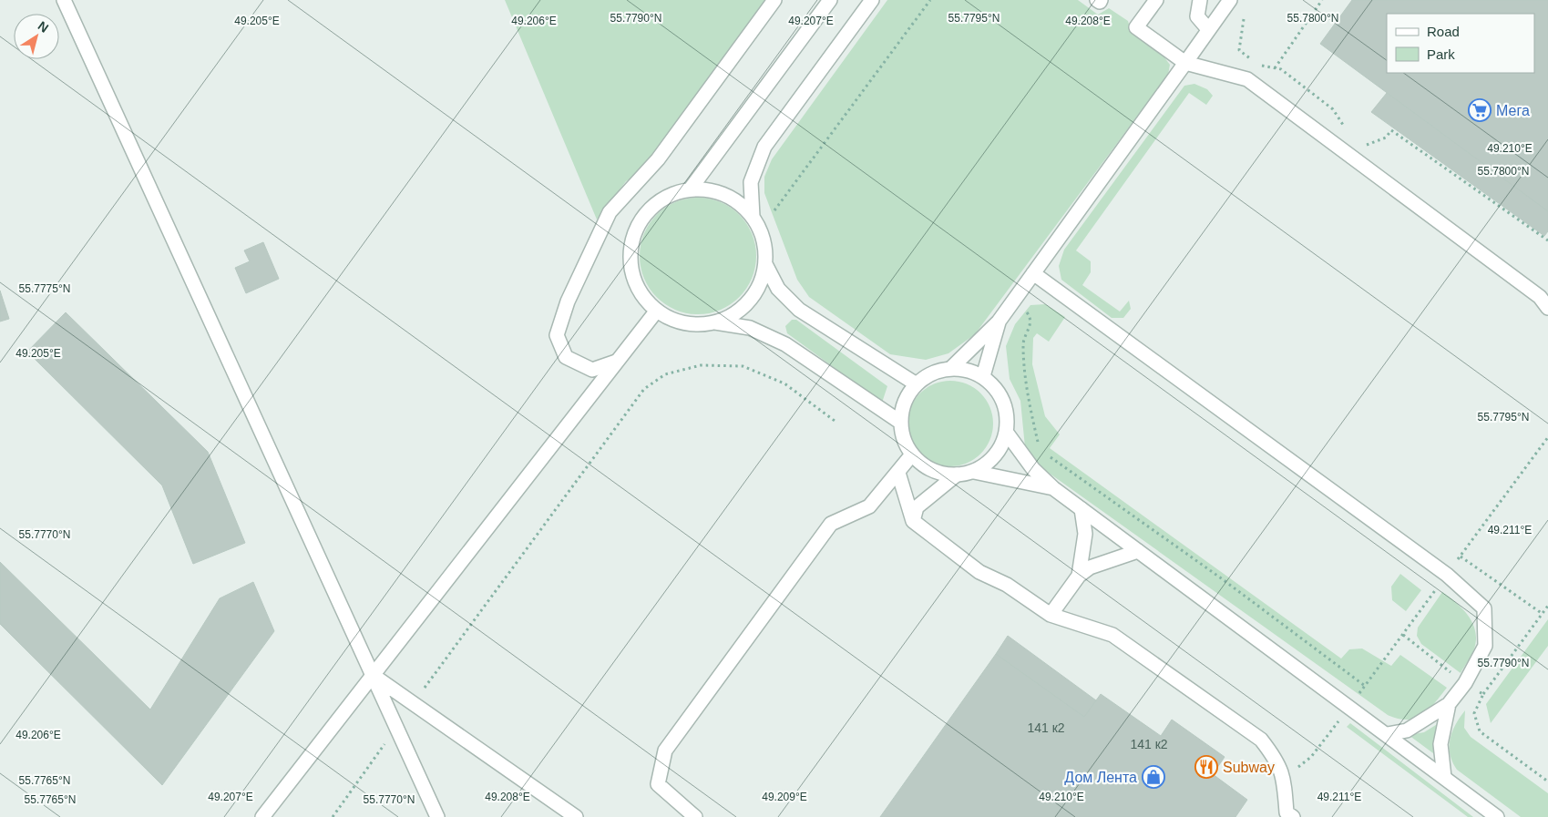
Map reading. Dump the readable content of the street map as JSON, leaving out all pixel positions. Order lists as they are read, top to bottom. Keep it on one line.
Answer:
{"places":{"supermarket":["Мега"],"restaurant":["Subway"],"shop":["Дом Лента"]},"house_numbers":["141 к2","141 к2"],"legend":["Road","Park"],"north":"top right","coordinates":["55.7790°N","55.7795°N","55.7800°N","49.205°E","49.207°E","49.208°E","49.206°E","49.210°E","55.7775°N","49.211°E","55.7770°N","55.7765°N","49.209°E"]}
